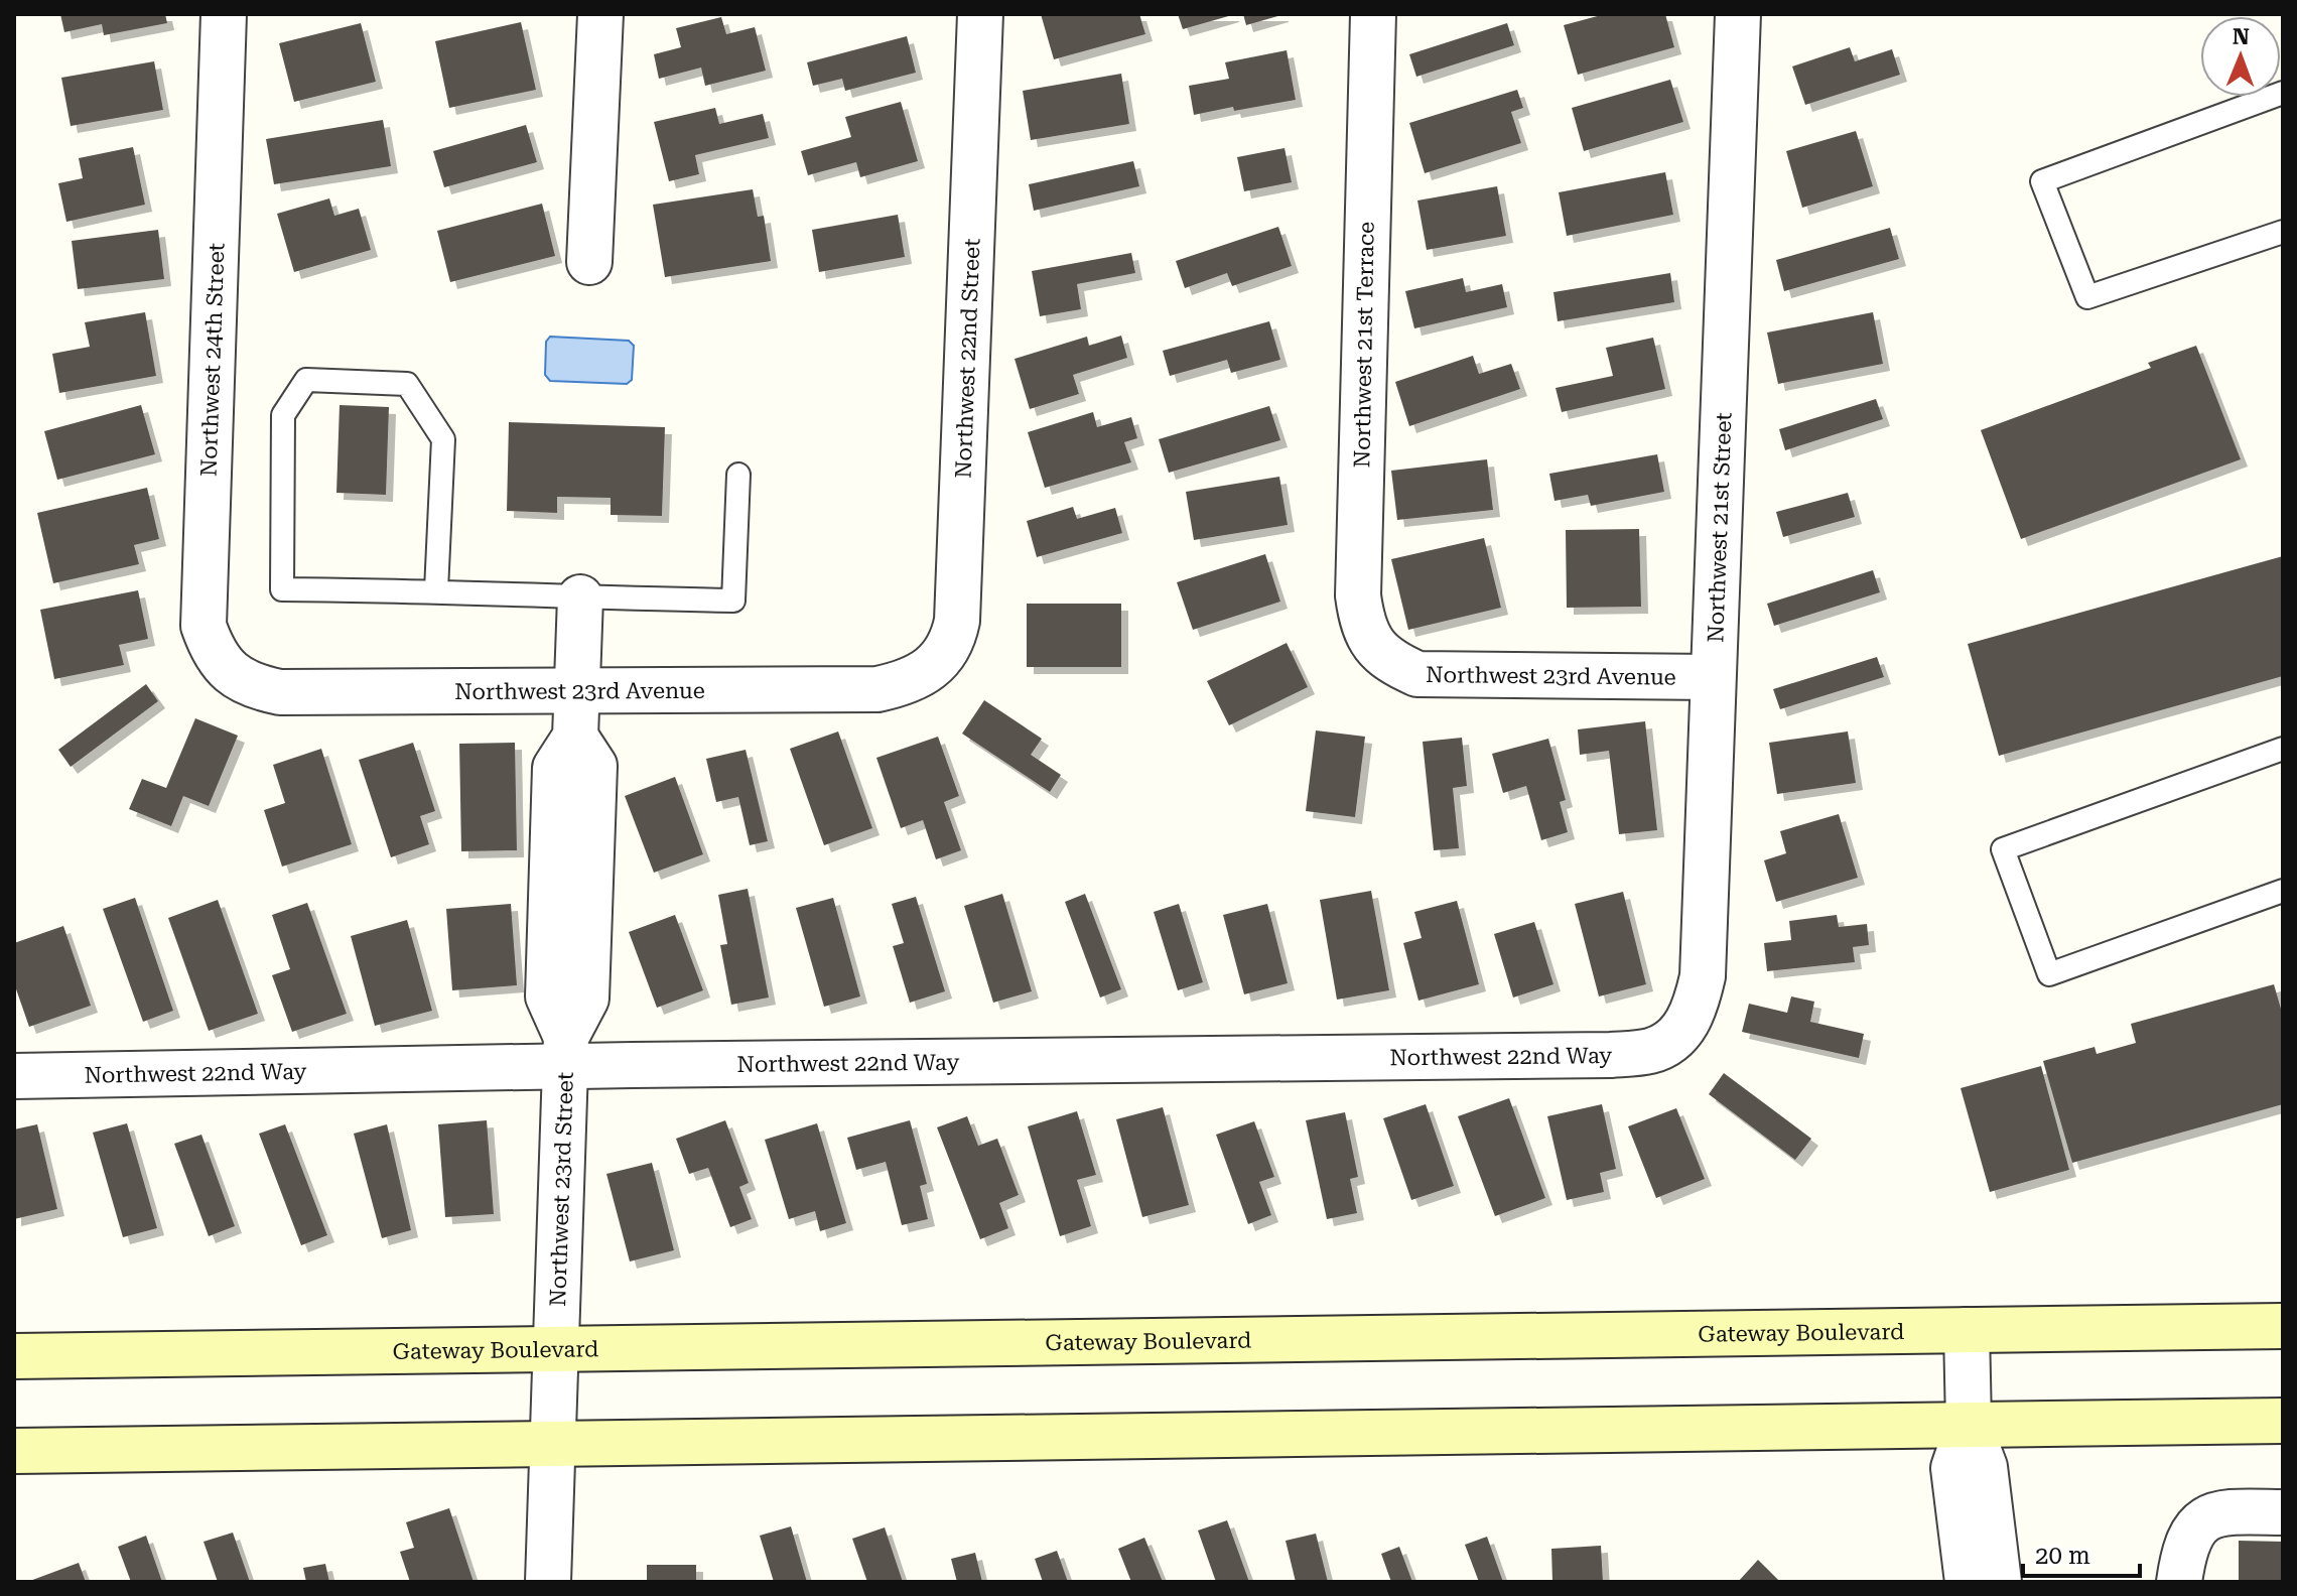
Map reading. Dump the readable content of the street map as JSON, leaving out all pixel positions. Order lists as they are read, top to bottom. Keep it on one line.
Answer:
{"streets":{"main road":["Gateway Boulevard"],"street":["Northwest 21st Terrace","Northwest 24th Street","Northwest 22nd Street","Northwest 21st Street","Northwest 23rd Avenue","Northwest 22nd Way","Northwest 23rd Street"]},"crossings":[["Northwest 21st Terrace","Northwest 23rd Avenue"],["Northwest 24th Street","Northwest 23rd Avenue"],["Northwest 22nd Street","Northwest 23rd Avenue"],["Northwest 21st Street","Northwest 23rd Avenue"],["Northwest 21st Street","Northwest 22nd Way"],["Northwest 23rd Avenue","Northwest 23rd Street"],["Northwest 22nd Way","Northwest 23rd Street"],["Northwest 23rd Street","Gateway Boulevard"]],"scale_bar":"20 m","north":"top"}
